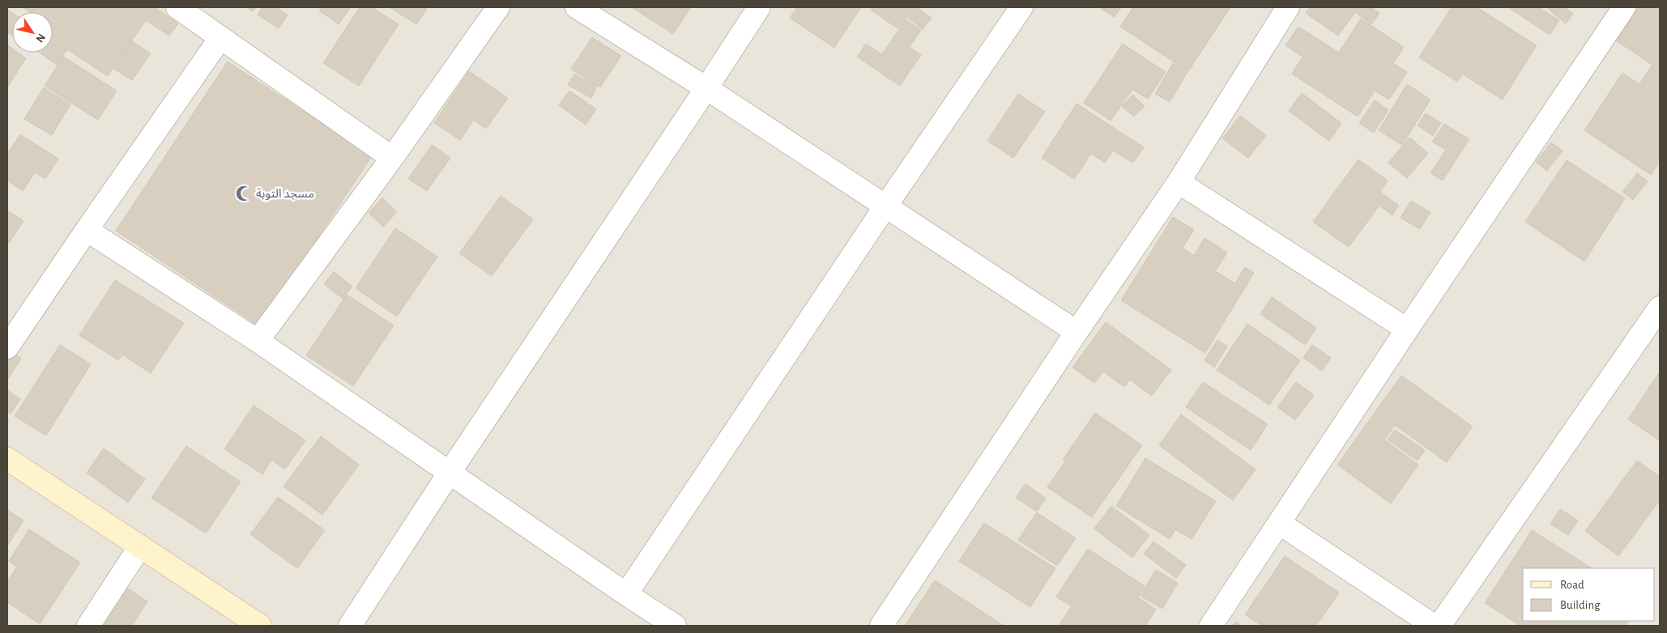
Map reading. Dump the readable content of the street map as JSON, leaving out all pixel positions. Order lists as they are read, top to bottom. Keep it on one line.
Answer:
{"places":{"mosque":["مسجد التوبة"]},"legend":["Road","Building"],"north":"bottom right"}
